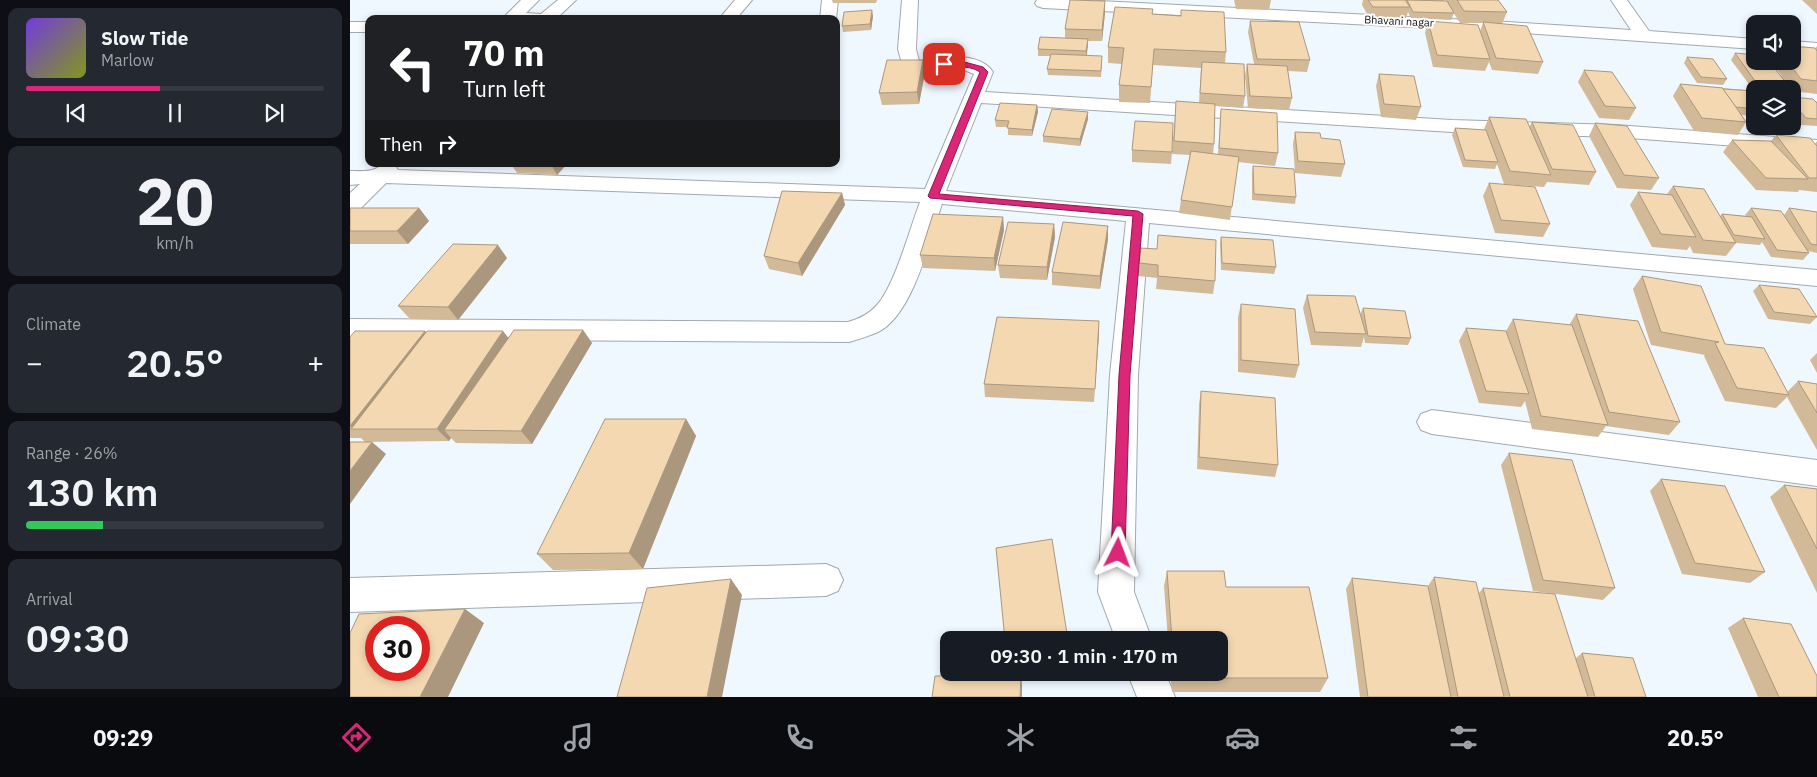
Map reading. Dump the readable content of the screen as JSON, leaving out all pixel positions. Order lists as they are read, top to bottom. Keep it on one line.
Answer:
{"streets":{"street":["Bhavani nagar"]},"page":{"turn":["70 m","Turn left"],"song":["Slow Tide","Marlow"],"then":"Then","tile":[["20","km/h"],"Climate",["Range · 26%","130 km"],["Arrival","09:30"]],"heat":["−","20.5°","+"],"limit":"30","trip":"09:30 · 1 min · 170 m","tabs":["09:29","20.5°"]}}
